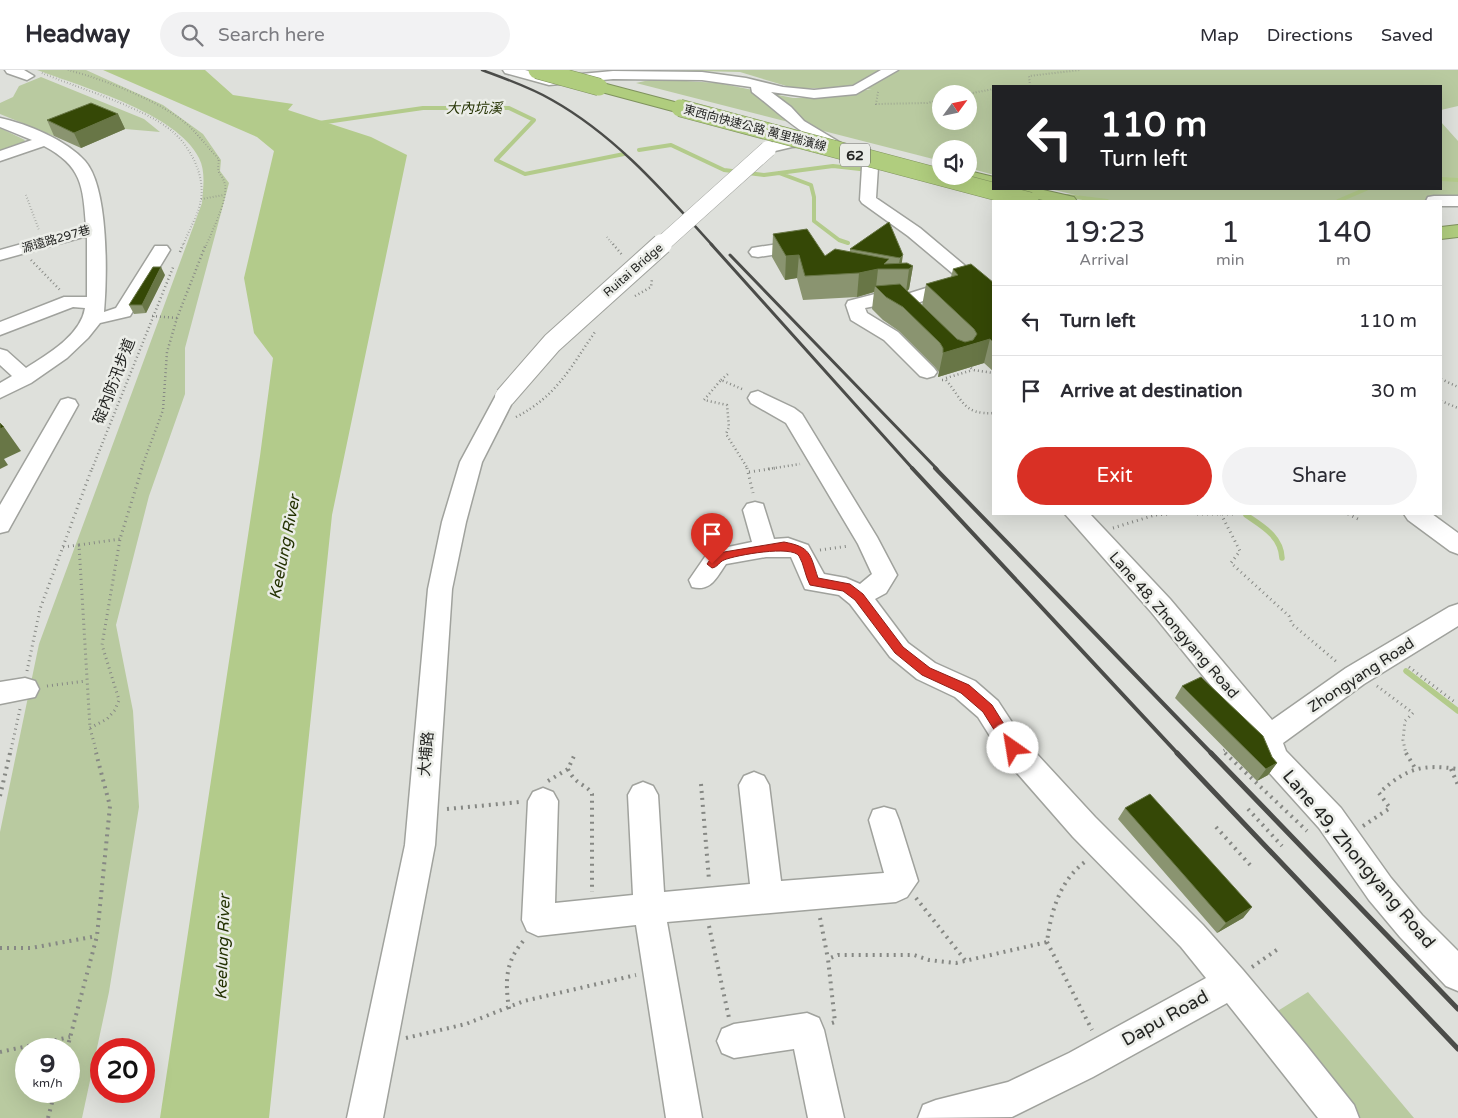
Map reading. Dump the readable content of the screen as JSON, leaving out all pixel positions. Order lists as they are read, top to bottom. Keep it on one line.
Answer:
{"streets":{"highway":["東西向快速公路 萬里瑞濱線","62"],"street":["源遠路297巷","Ruitai Bridge","Lane 48, Zhongyang Road","Zhongyang Road","大埔路","Lane 49, Zhongyang Road","Dapu Road"],"path":["碇內防汛步道"]},"crossings":[["Ruitai Bridge","大埔路"],["Lane 48, Zhongyang Road","Zhongyang Road"],["Lane 48, Zhongyang Road","Lane 49, Zhongyang Road"],["Zhongyang Road","Lane 49, Zhongyang Road"]],"water":["大內坑溪","Keelung River"],"north":"top right","page":{"header":"Headway","search":"Search here","nav":["Map","Directions","Saved"],"turn":["110 m","Turn left"],"eta":["19:23","Arrival","1","min","140","m"],"list":[{"name":"Turn left","value":"110 m"},{"name":"Arrive at destination","value":"30 m"}],"buttons":["Exit","Share"],"speed":"9 km/h","limit":"20"}}
